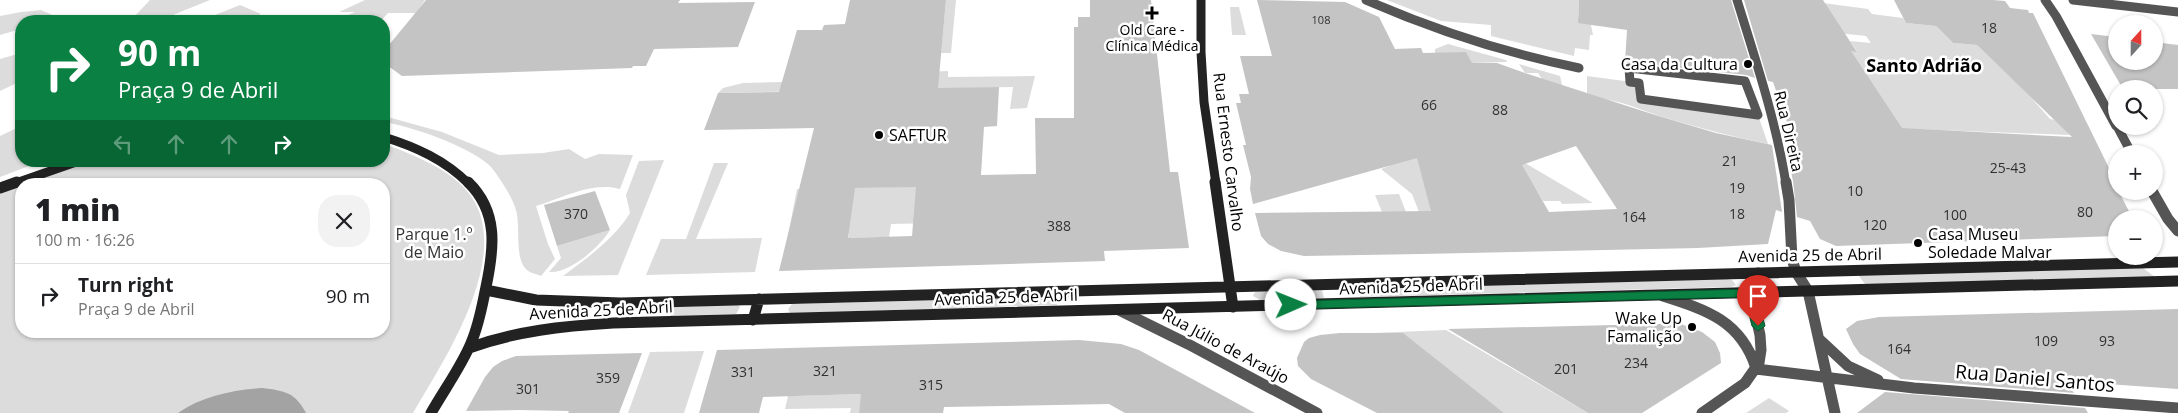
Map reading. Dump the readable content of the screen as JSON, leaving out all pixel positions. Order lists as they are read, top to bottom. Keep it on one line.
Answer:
{"streets":{"main road":["Rua Ernesto Carvalho","Avenida 25 de Abril"],"street":["Rua Direita","Rua Júlio de Araújo","Rua Daniel Santos"]},"crossings":[["Rua Direita","Avenida 25 de Abril"],["Rua Ernesto Carvalho","Avenida 25 de Abril"],["Avenida 25 de Abril","Rua Júlio de Araújo"]],"districts":["Santo Adrião"],"parks":["Parque 1.º de Maio"],"places":{"health":["Old Care - Clínica Médica"],"other":["Casa da Cultura","SAFTUR","Casa Museu Soledade Malvar","Wake Up Famalição"]},"house_numbers":["108","18","66","88","21","25-43","19","10","80","370","18","100","164","120","388","109","93","164","234","201","321","331","359","315","301"],"north":"top","page":{"map_buttons":["+","−"],"turn":["90 m","Praça 9 de Abril"],"heading":["1 min","100 m · 16:26"],"list":[{"name":"Turn right","note":"Praça 9 de Abril","value":"90 m"}]}}
